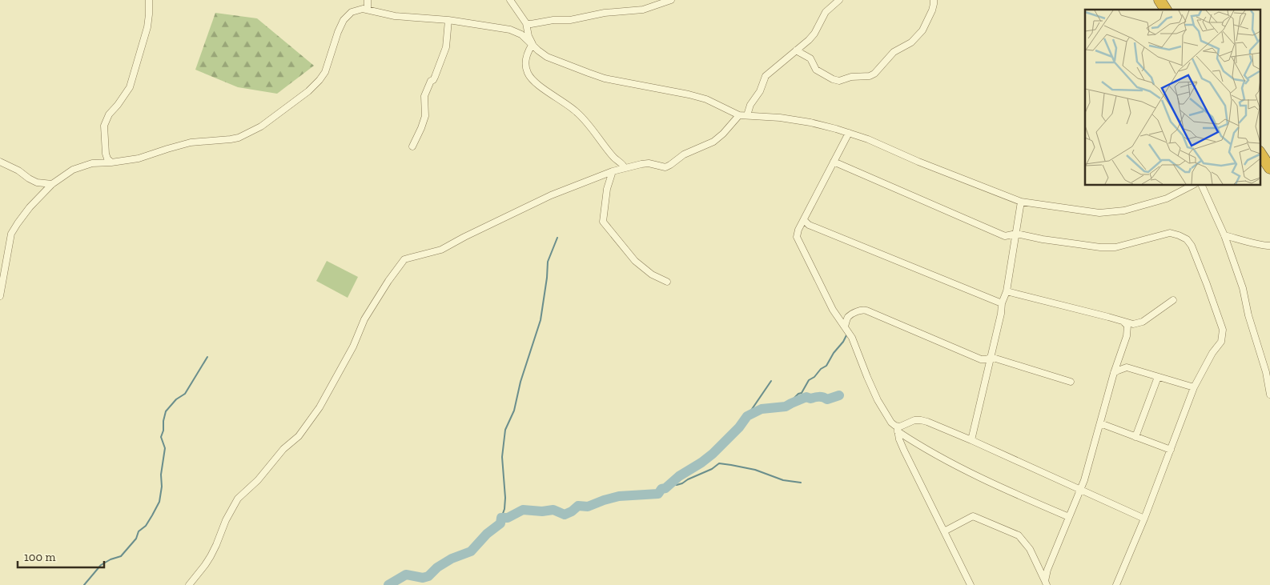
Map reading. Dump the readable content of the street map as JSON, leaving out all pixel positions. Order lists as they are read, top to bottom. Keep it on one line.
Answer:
{"scale_bar":"100 m"}
